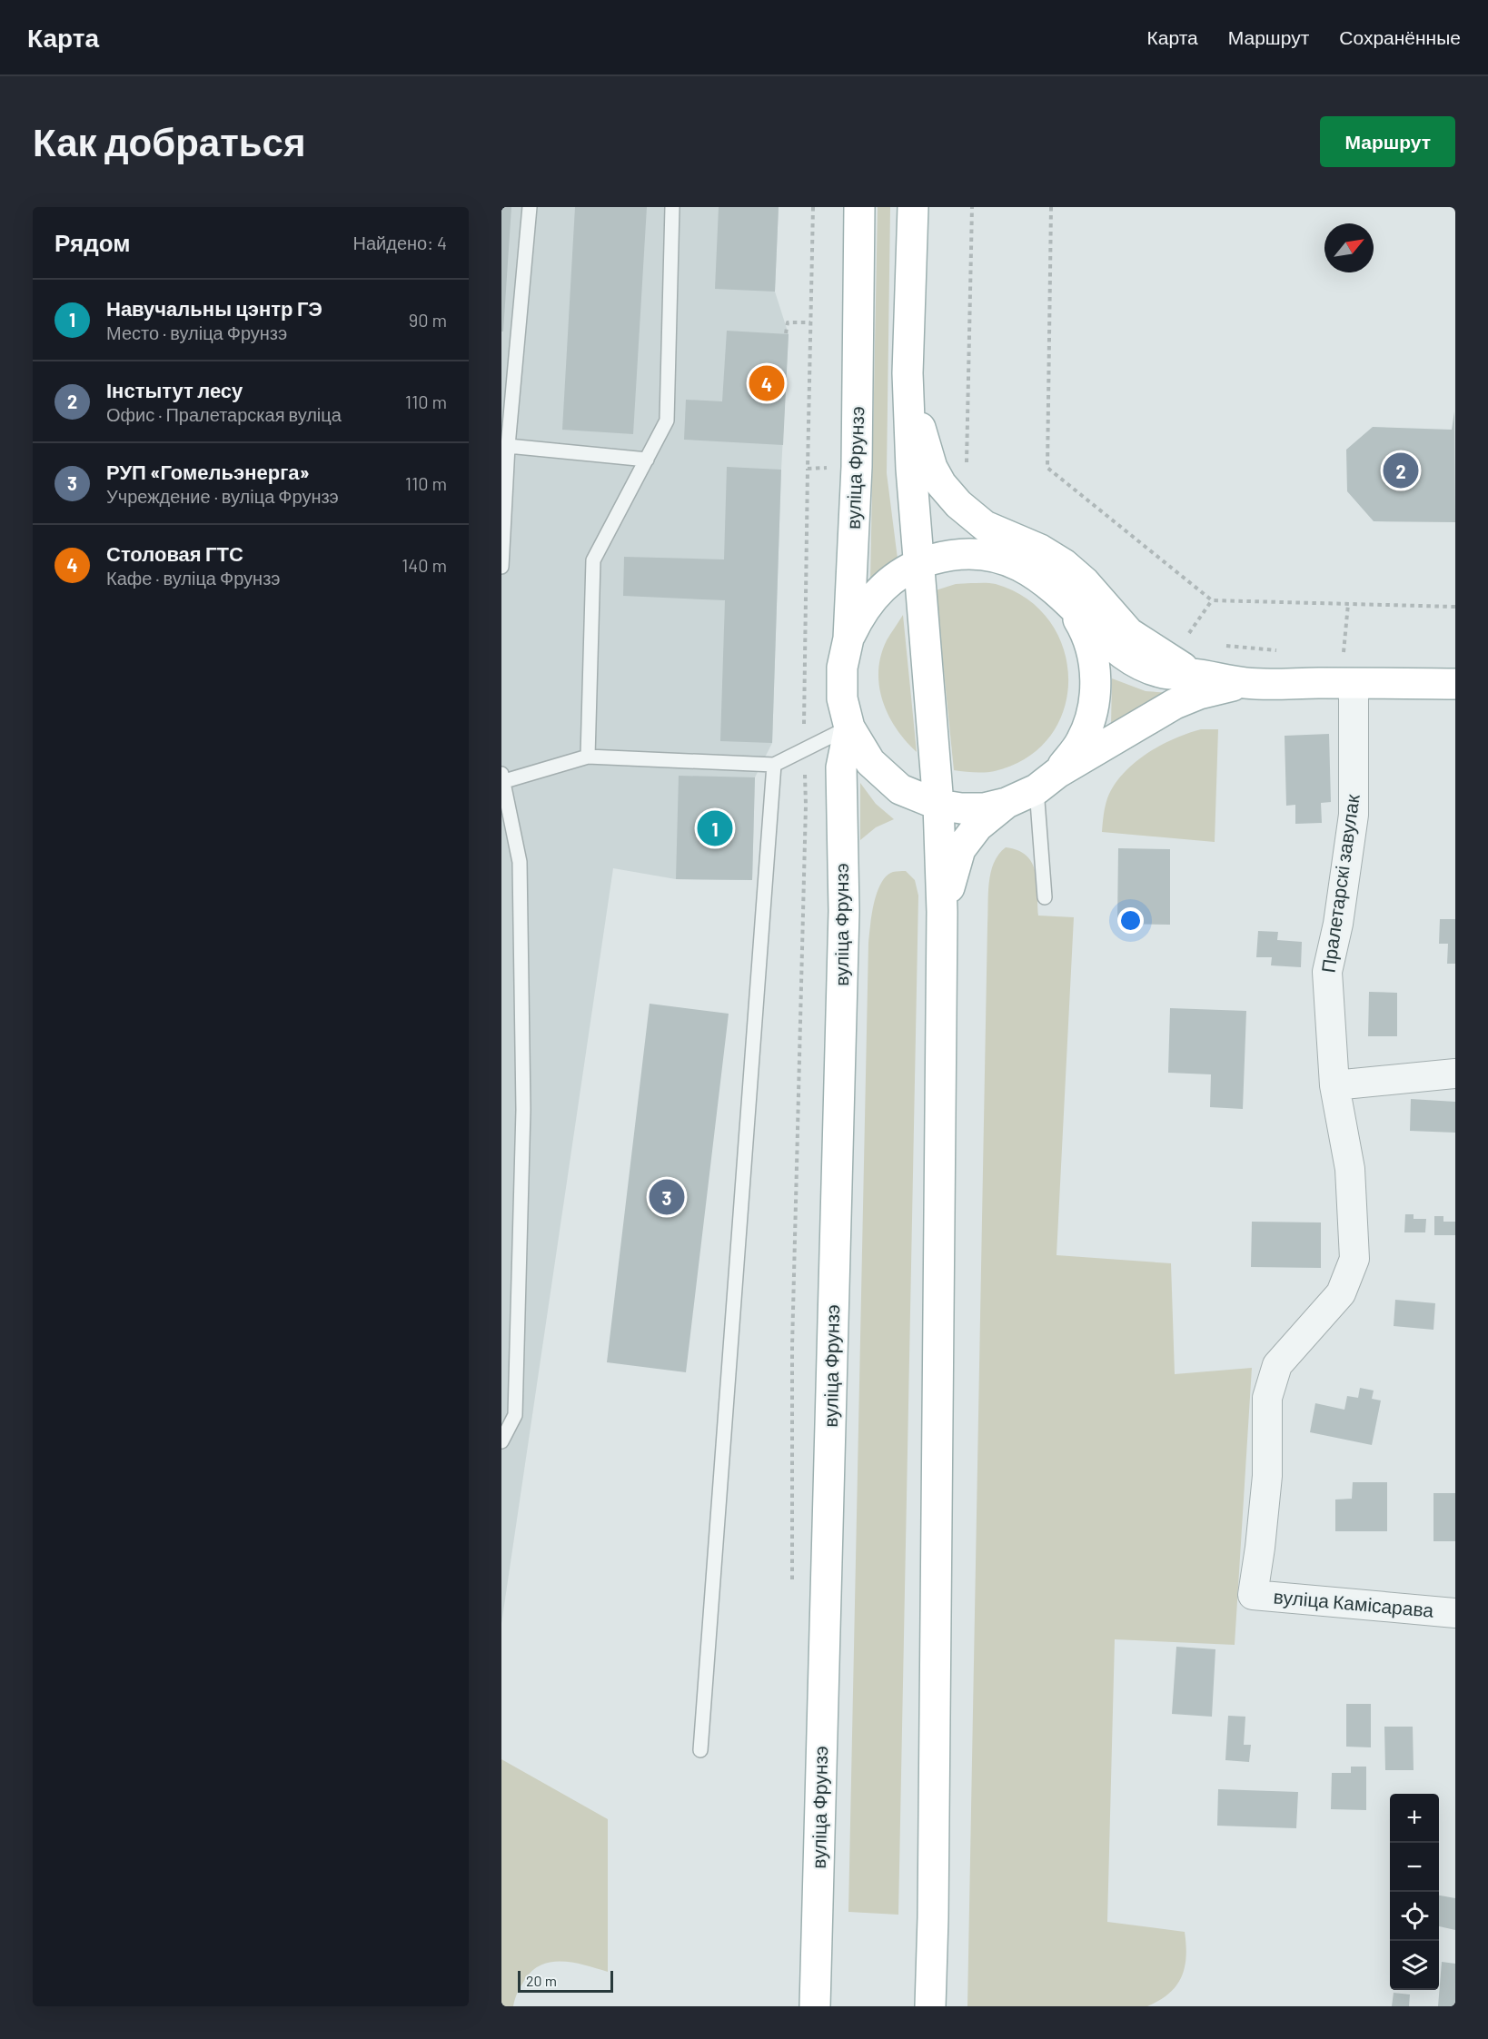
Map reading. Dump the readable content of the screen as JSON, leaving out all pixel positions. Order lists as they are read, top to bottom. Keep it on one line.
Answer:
{"streets":{"main road":["вуліца Фрунзэ"],"street":["Пралетарскі завулак","вуліца Камісарава"]},"crossings":[["Пралетарскі завулак","вуліца Камісарава"]],"scale_bar":"20 m","north":"top right","page":{"header":"Карта","nav":["Карта","Маршрут","Сохранённые"],"buttons":"Маршрут","title":"Как добраться","heading":["Рядом","Найдено: 4"],"list":[{"mark":"1","name":"Навучальны цэнтр ГЭ","note":"Место · вуліца Фрунзэ","value":"90 m"},{"mark":"2","name":"Інстытут лесу","note":"Офис · Пралетарская вуліца","value":"110 m"},{"mark":"3","name":"РУП «Гомельэнерга»","note":"Учреждение · вуліца Фрунзэ","value":"110 m"},{"mark":"4","name":"Столовая ГТС","note":"Кафе · вуліца Фрунзэ","value":"140 m"}],"pins":["4","2","1","3"],"map_buttons":["+","−"],"scale":"20 m"}}
